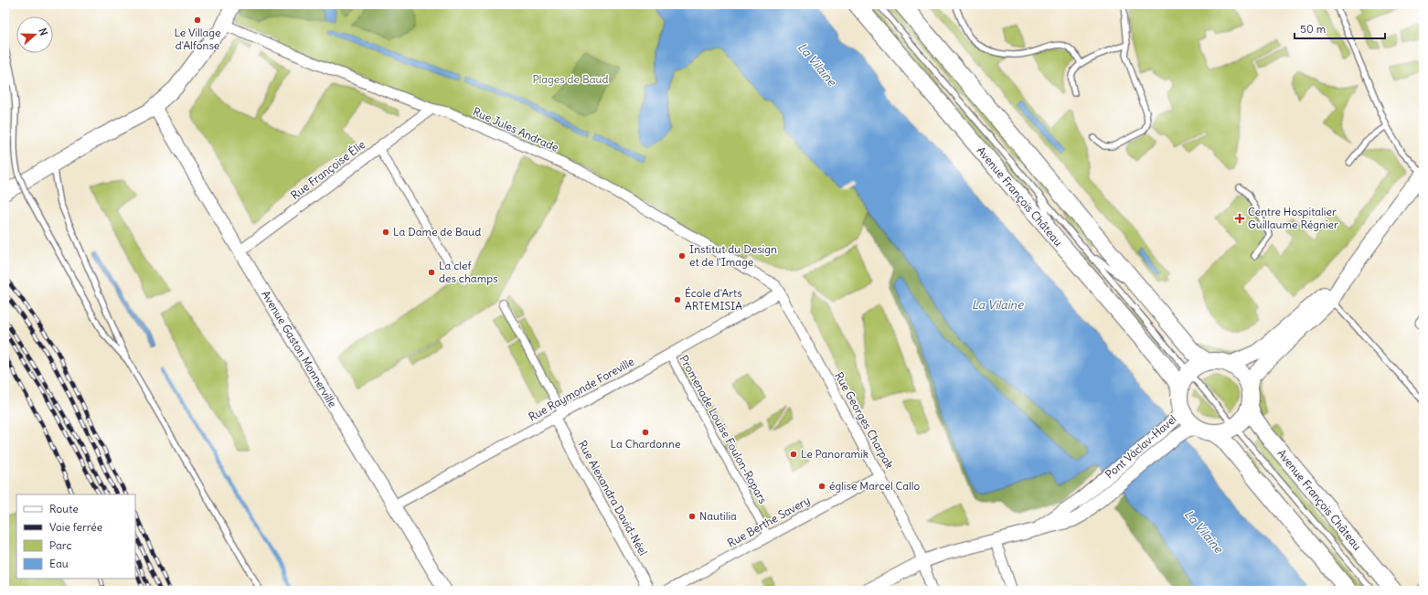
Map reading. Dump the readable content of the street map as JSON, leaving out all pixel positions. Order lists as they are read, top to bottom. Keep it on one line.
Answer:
{"streets":{"main road":["Avenue François Château"],"street":["Rue Jules Andrade","Rue Françoise Élie","Avenue Gaston Monnerville","Rue Raymonde Foreville","Rue Georges Charpak","Promenade Louise Foulon-Ropars","Pont Václav-Havel","Rue Alexandra David-Néel","Rue Berthe Savery"]},"crossings":[["Rue Jules Andrade","Rue Françoise Élie"],["Rue Jules Andrade","Rue Raymonde Foreville"],["Rue Jules Andrade","Rue Georges Charpak"],["Rue Françoise Élie","Avenue Gaston Monnerville"],["Avenue François Château","Pont Václav-Havel"],["Avenue Gaston Monnerville","Rue Raymonde Foreville"],["Rue Raymonde Foreville","Rue Georges Charpak"],["Rue Raymonde Foreville","Promenade Louise Foulon-Ropars"],["Rue Raymonde Foreville","Rue Alexandra David-Néel"],["Rue Georges Charpak","Pont Václav-Havel"],["Rue Georges Charpak","Rue Berthe Savery"],["Promenade Louise Foulon-Ropars","Rue Berthe Savery"]],"water":["La Vilaine"],"parks":["Plages de Baud"],"places":{"other":["Le Village d'Alfonse","La Dame de Baud","Institut du Design et de l'Image","La clef des champs","École d'Arts ARTEMISIA","La Chardonne","Le Panoramik","église Marcel Callo","Nautilia"],"health":["Centre Hospitalier Guillaume Régnier"]},"legend":["Route","Voie ferrée","Parc","Eau"],"scale_bar":"50 m","north":"right"}
